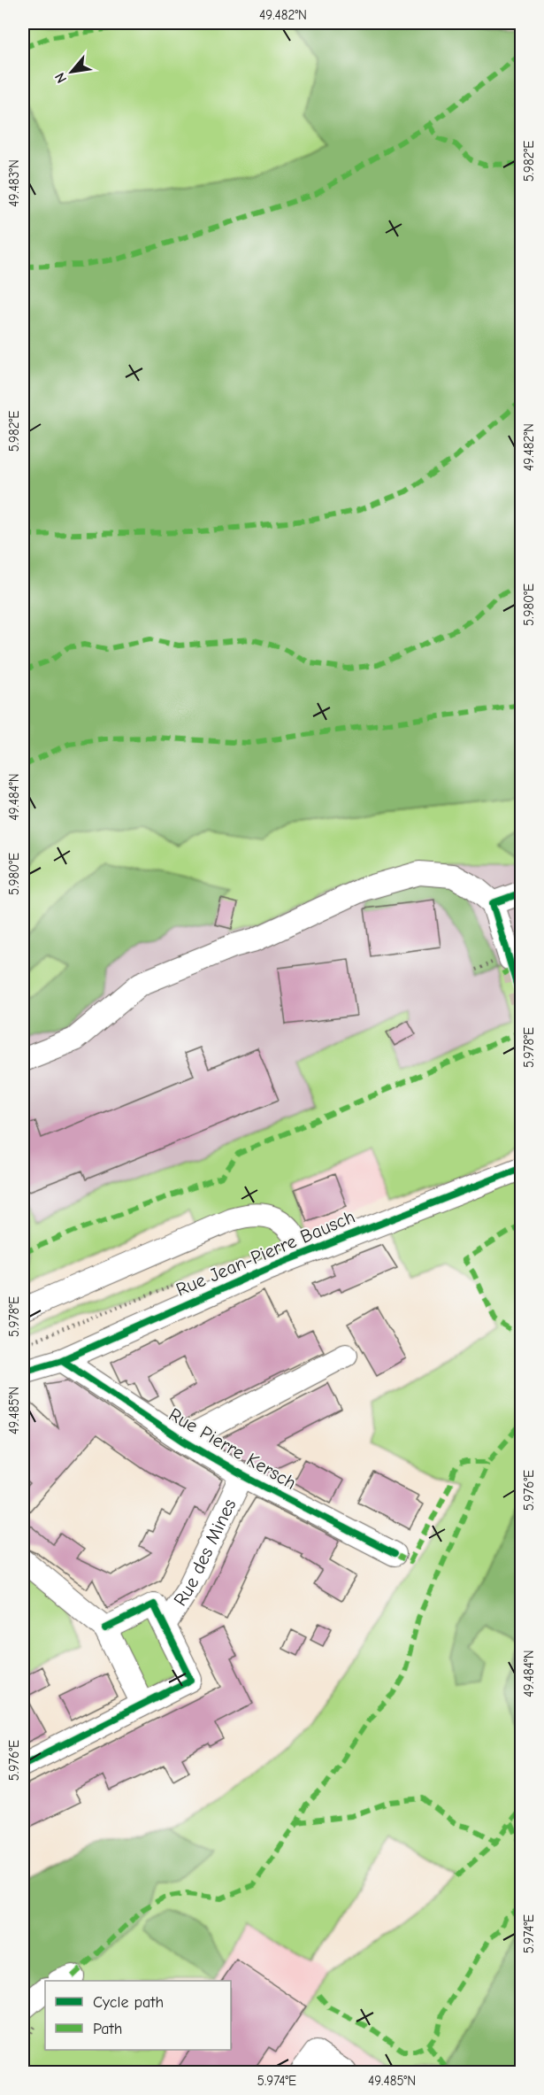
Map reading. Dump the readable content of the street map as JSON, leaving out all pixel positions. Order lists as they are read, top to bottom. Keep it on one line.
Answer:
{"streets":{"street":["Rue Jean-Pierre Bausch","Rue Pierre Kersch","Rue des Mines"]},"crossings":[["Rue Jean-Pierre Bausch","Rue Pierre Kersch"],["Rue Pierre Kersch","Rue des Mines"]],"legend":["Cycle path","Path"],"north":"bottom left","coordinates":["49.482°N","5.982°E","49.483°N","5.980°E","49.484°N","5.978°E","49.485°N","5.976°E","5.974°E"]}
